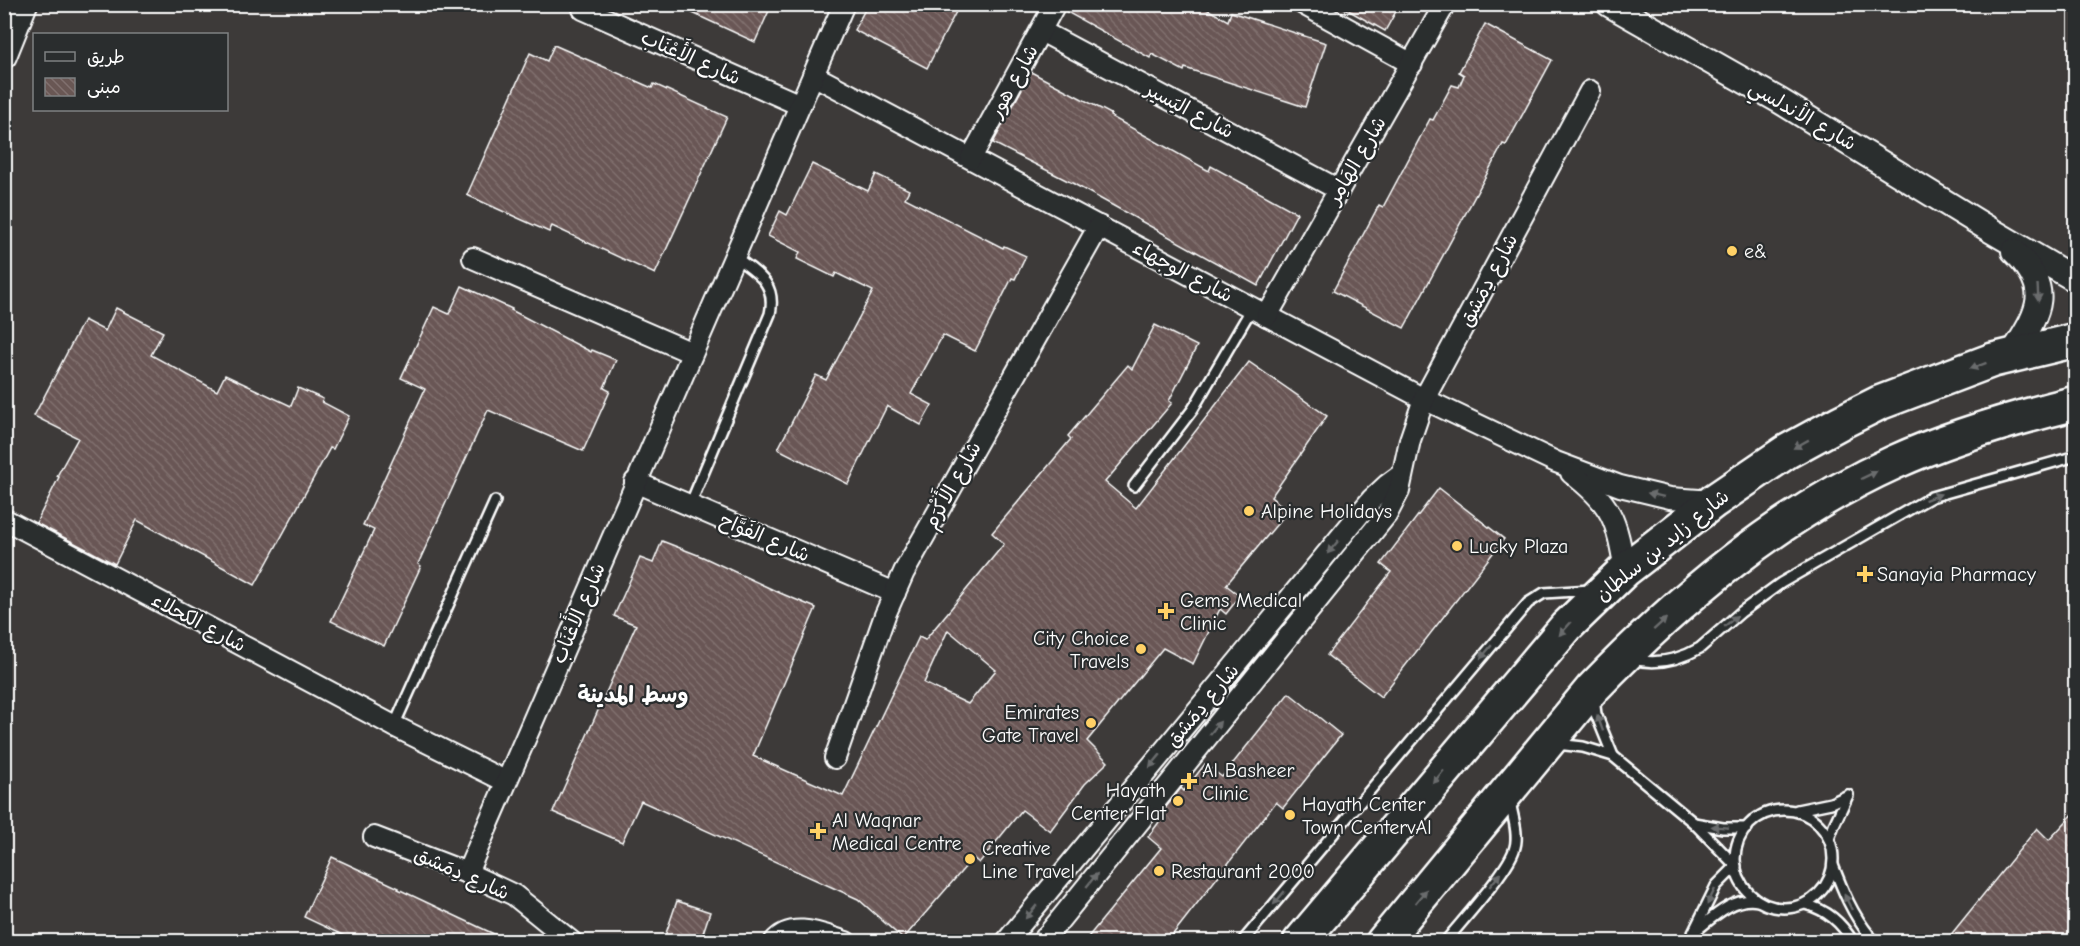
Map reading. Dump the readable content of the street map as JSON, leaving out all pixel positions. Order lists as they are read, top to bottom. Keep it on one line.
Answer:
{"streets":{"highway":["شارع زايد بن سلطان"],"street":["شارع الأَعْنَاب","شارع هور","شارع اليَسير","شارع الأندلسي","شارع الهَامِر","شارع الوجهاء","شارع دِمَشق","شارع الأَكْرَم","شارع الفَوَّاح","شارع الكحلاء"]},"crossings":[["شارع الأَعْنَاب","شارع الوجهاء"],["شارع الأَعْنَاب","شارع دِمَشق"],["شارع الأَعْنَاب","شارع الفَوَّاح"],["شارع الأَعْنَاب","شارع الكحلاء"],["شارع هور","شارع اليَسير"],["شارع هور","شارع الوجهاء"],["شارع اليَسير","شارع الهَامِر"],["شارع الأندلسي","شارع زايد بن سلطان"],["شارع الهَامِر","شارع الوجهاء"],["شارع الوجهاء","شارع دِمَشق"],["شارع الوجهاء","شارع الأَكْرَم"],["شارع الوجهاء","شارع زايد بن سلطان"],["شارع الأَكْرَم","شارع الفَوَّاح"]],"districts":["وسط المدينة"],"places":{"other":["e&","Alpine Holidays","Lucky Plaza","City Choice Travels","Emirates Gate Travel","Hayath Center Flat","Hayath Center Town CentervAl","Creative Line Travel","Restaurant 2000"],"health":["Sanayia Pharmacy","Gems Medical Clinic","Al Basheer Clinic","Al Waqnar Medical Centre"]},"legend":["طريق","مبنى"]}
